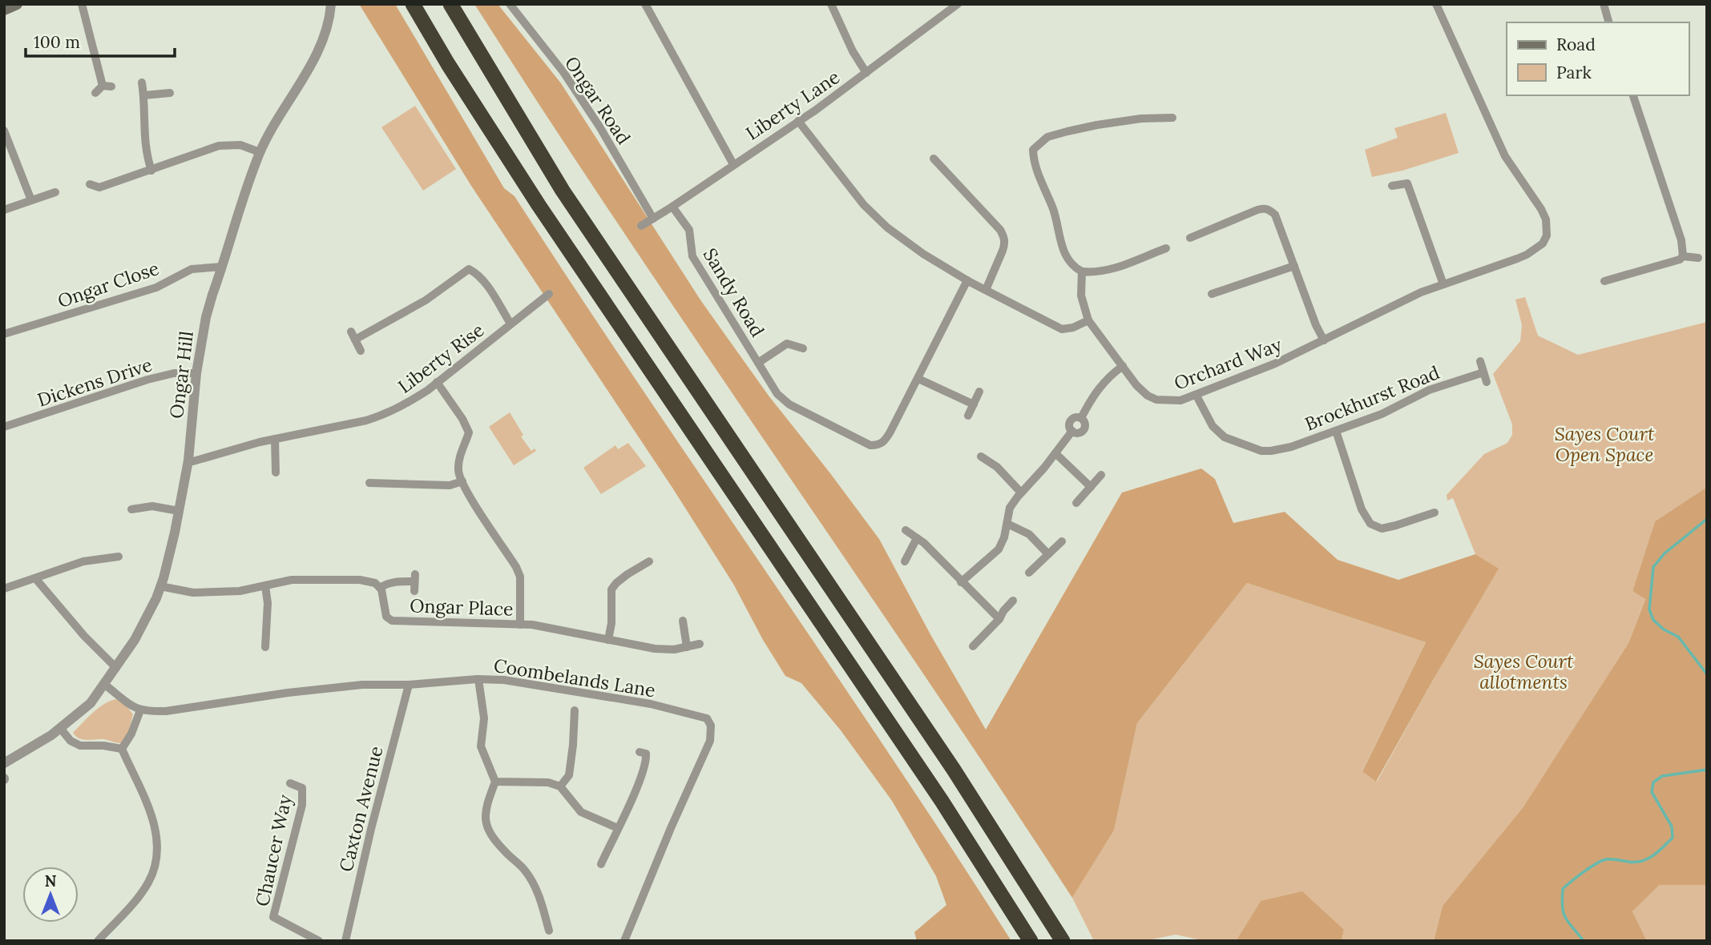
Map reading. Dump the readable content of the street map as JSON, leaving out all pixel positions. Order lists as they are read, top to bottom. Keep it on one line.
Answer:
{"streets":{"street":["Ongar Road","Liberty Lane","Ongar Close","Sandy Road","Liberty Rise","Orchard Way","Ongar Hill","Dickens Drive","Brockhurst Road","Ongar Place","Coombelands Lane","Caxton Avenue","Chaucer Way"]},"crossings":[["Ongar Road","Liberty Lane"],["Liberty Lane","Sandy Road"],["Ongar Close","Ongar Hill"],["Liberty Rise","Ongar Hill"],["Orchard Way","Brockhurst Road"],["Ongar Hill","Dickens Drive"],["Coombelands Lane","Caxton Avenue"]],"parks":["Sayes Court Open Space","Sayes Court allotments"],"legend":["Road","Park"],"scale_bar":"100 m","north":"top"}
